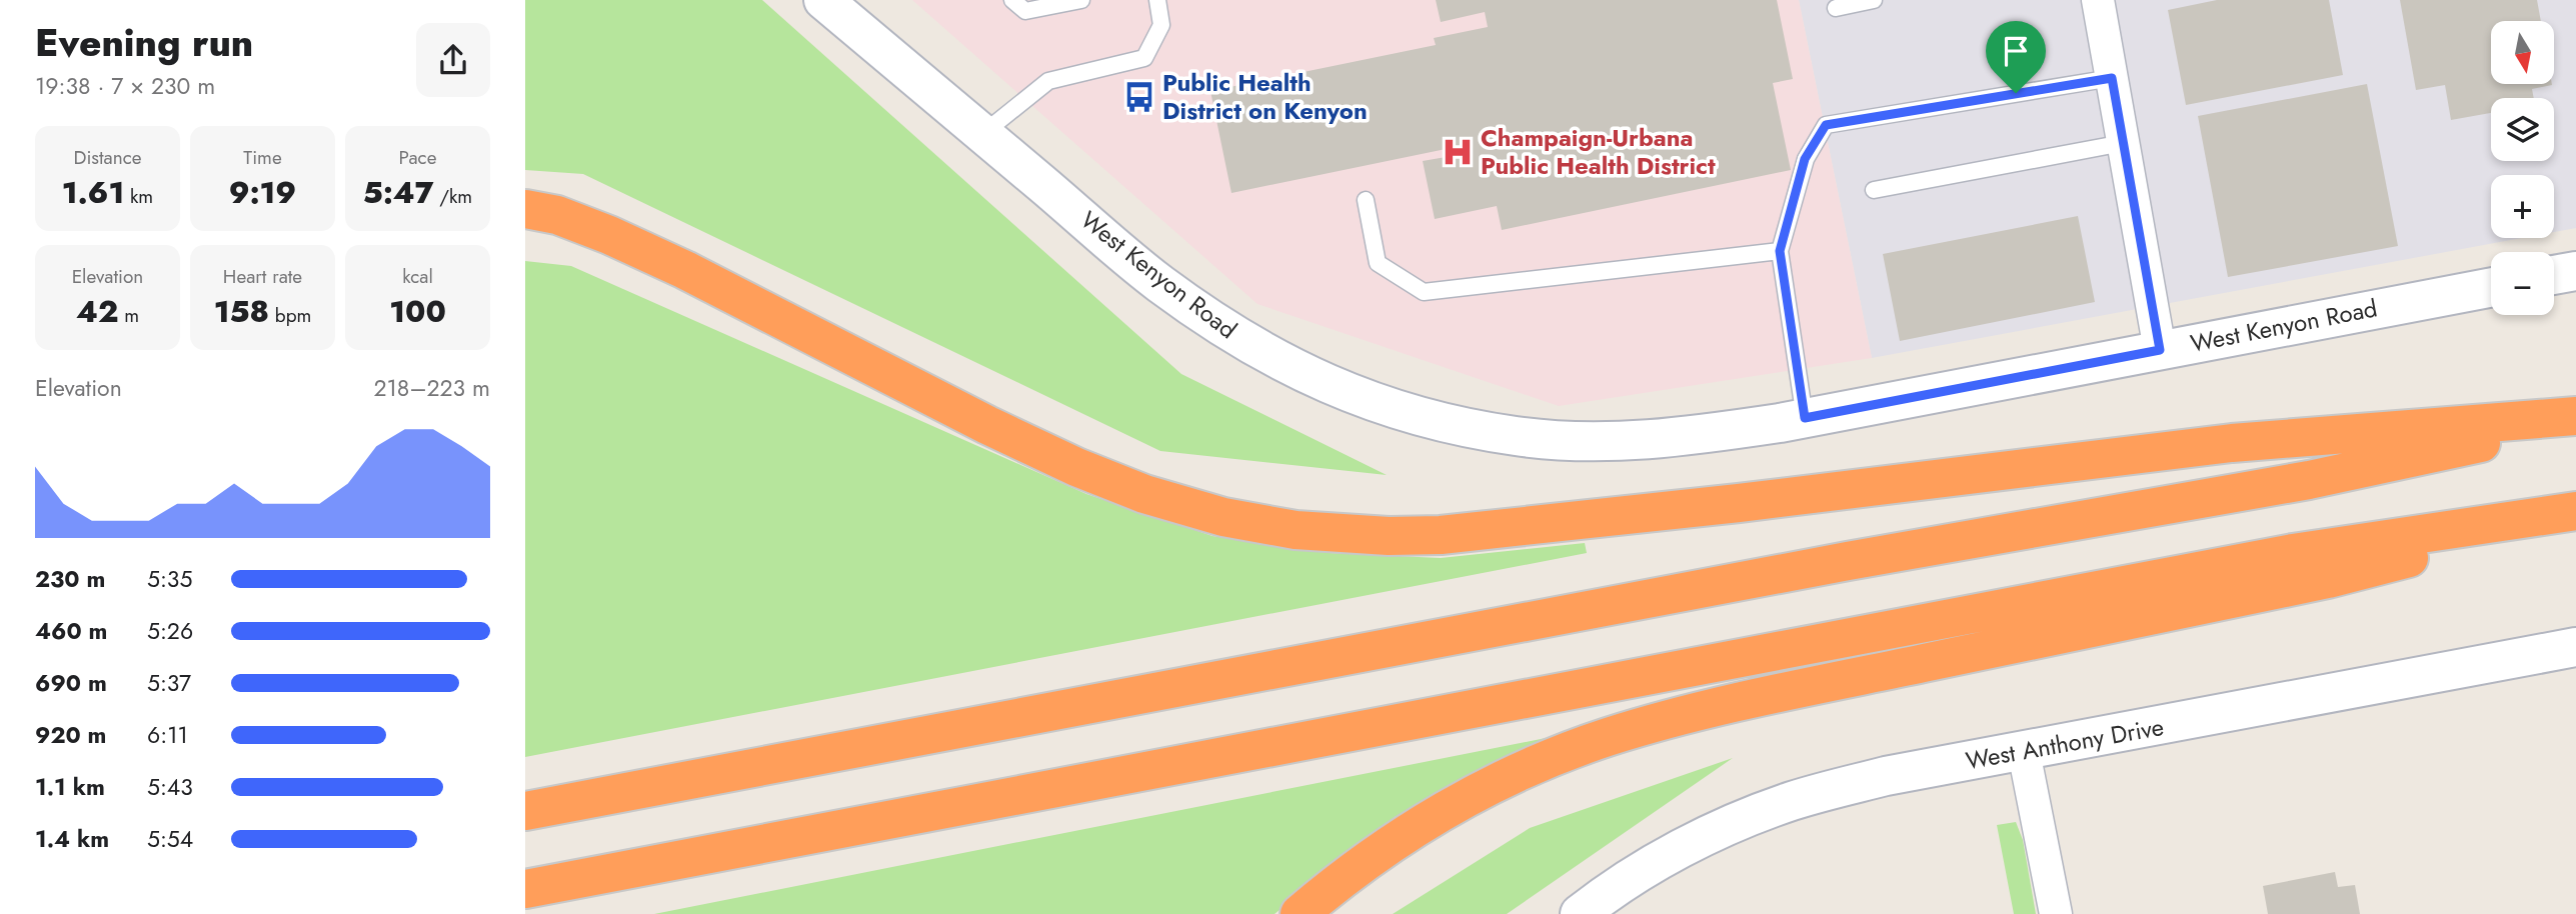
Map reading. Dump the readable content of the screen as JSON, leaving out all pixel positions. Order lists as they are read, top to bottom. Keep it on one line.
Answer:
{"streets":{"street":["West Kenyon Road","West Anthony Drive"]},"places":{"bus stop":["Public Health District on Kenyon"],"hospital":["Champaign-Urbana Public Health District"]},"north":"bottom","page":{"heading":["Evening run","19:38 · 7 × 230 m"],"map_buttons":["+","−"],"stats":[["Distance","1.61 km"],["Time","9:19"],["Pace","5:47 /km"],["Elevation","42 m"],["Heart rate","158 bpm"],["kcal","100"]],"chart":["Elevation","218–223 m"],"list":[{"name":"230 m","note":"5:35"},{"name":"460 m","note":"5:26"},{"name":"690 m","note":"5:37"},{"name":"920 m","note":"6:11"},{"name":"1.1 km","note":"5:43"},{"name":"1.4 km","note":"5:54"}]}}
